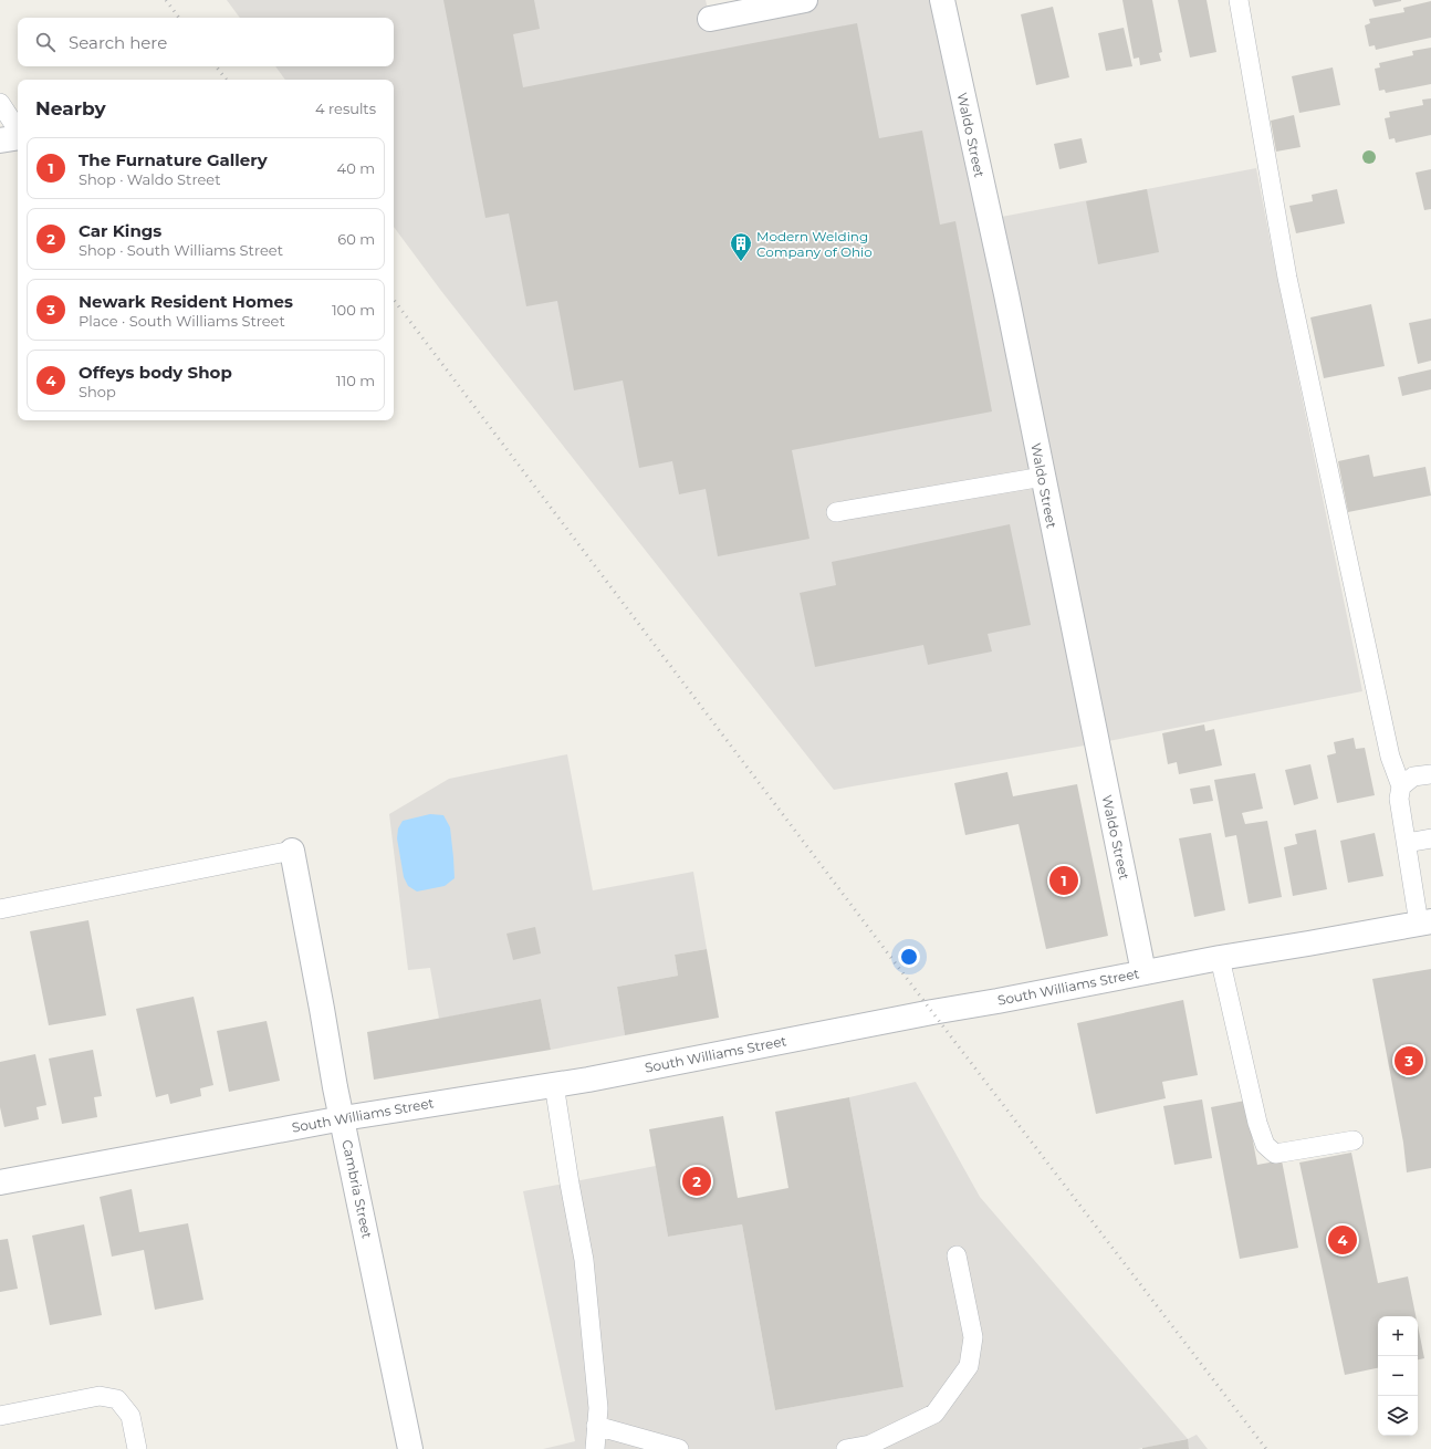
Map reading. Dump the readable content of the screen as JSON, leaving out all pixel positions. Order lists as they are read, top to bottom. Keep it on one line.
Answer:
{"streets":{"street":["Waldo Street","South Williams Street","Cambria Street"]},"crossings":[["Waldo Street","South Williams Street"],["South Williams Street","Cambria Street"]],"places":{"building":["Modern Welding Company of Ohio"]},"page":{"search":"Search here","heading":["Nearby","4 results"],"list":[{"mark":"1","name":"The Furnature Gallery","note":"Shop · Waldo Street","value":"40 m"},{"mark":"2","name":"Car Kings","note":"Shop · South Williams Street","value":"60 m"},{"mark":"3","name":"Newark Resident Homes","note":"Place · South Williams Street","value":"100 m"},{"mark":"4","name":"Offeys body Shop","note":"Shop","value":"110 m"}],"pins":["1","3","2","4"],"map_buttons":["+","−"]}}
